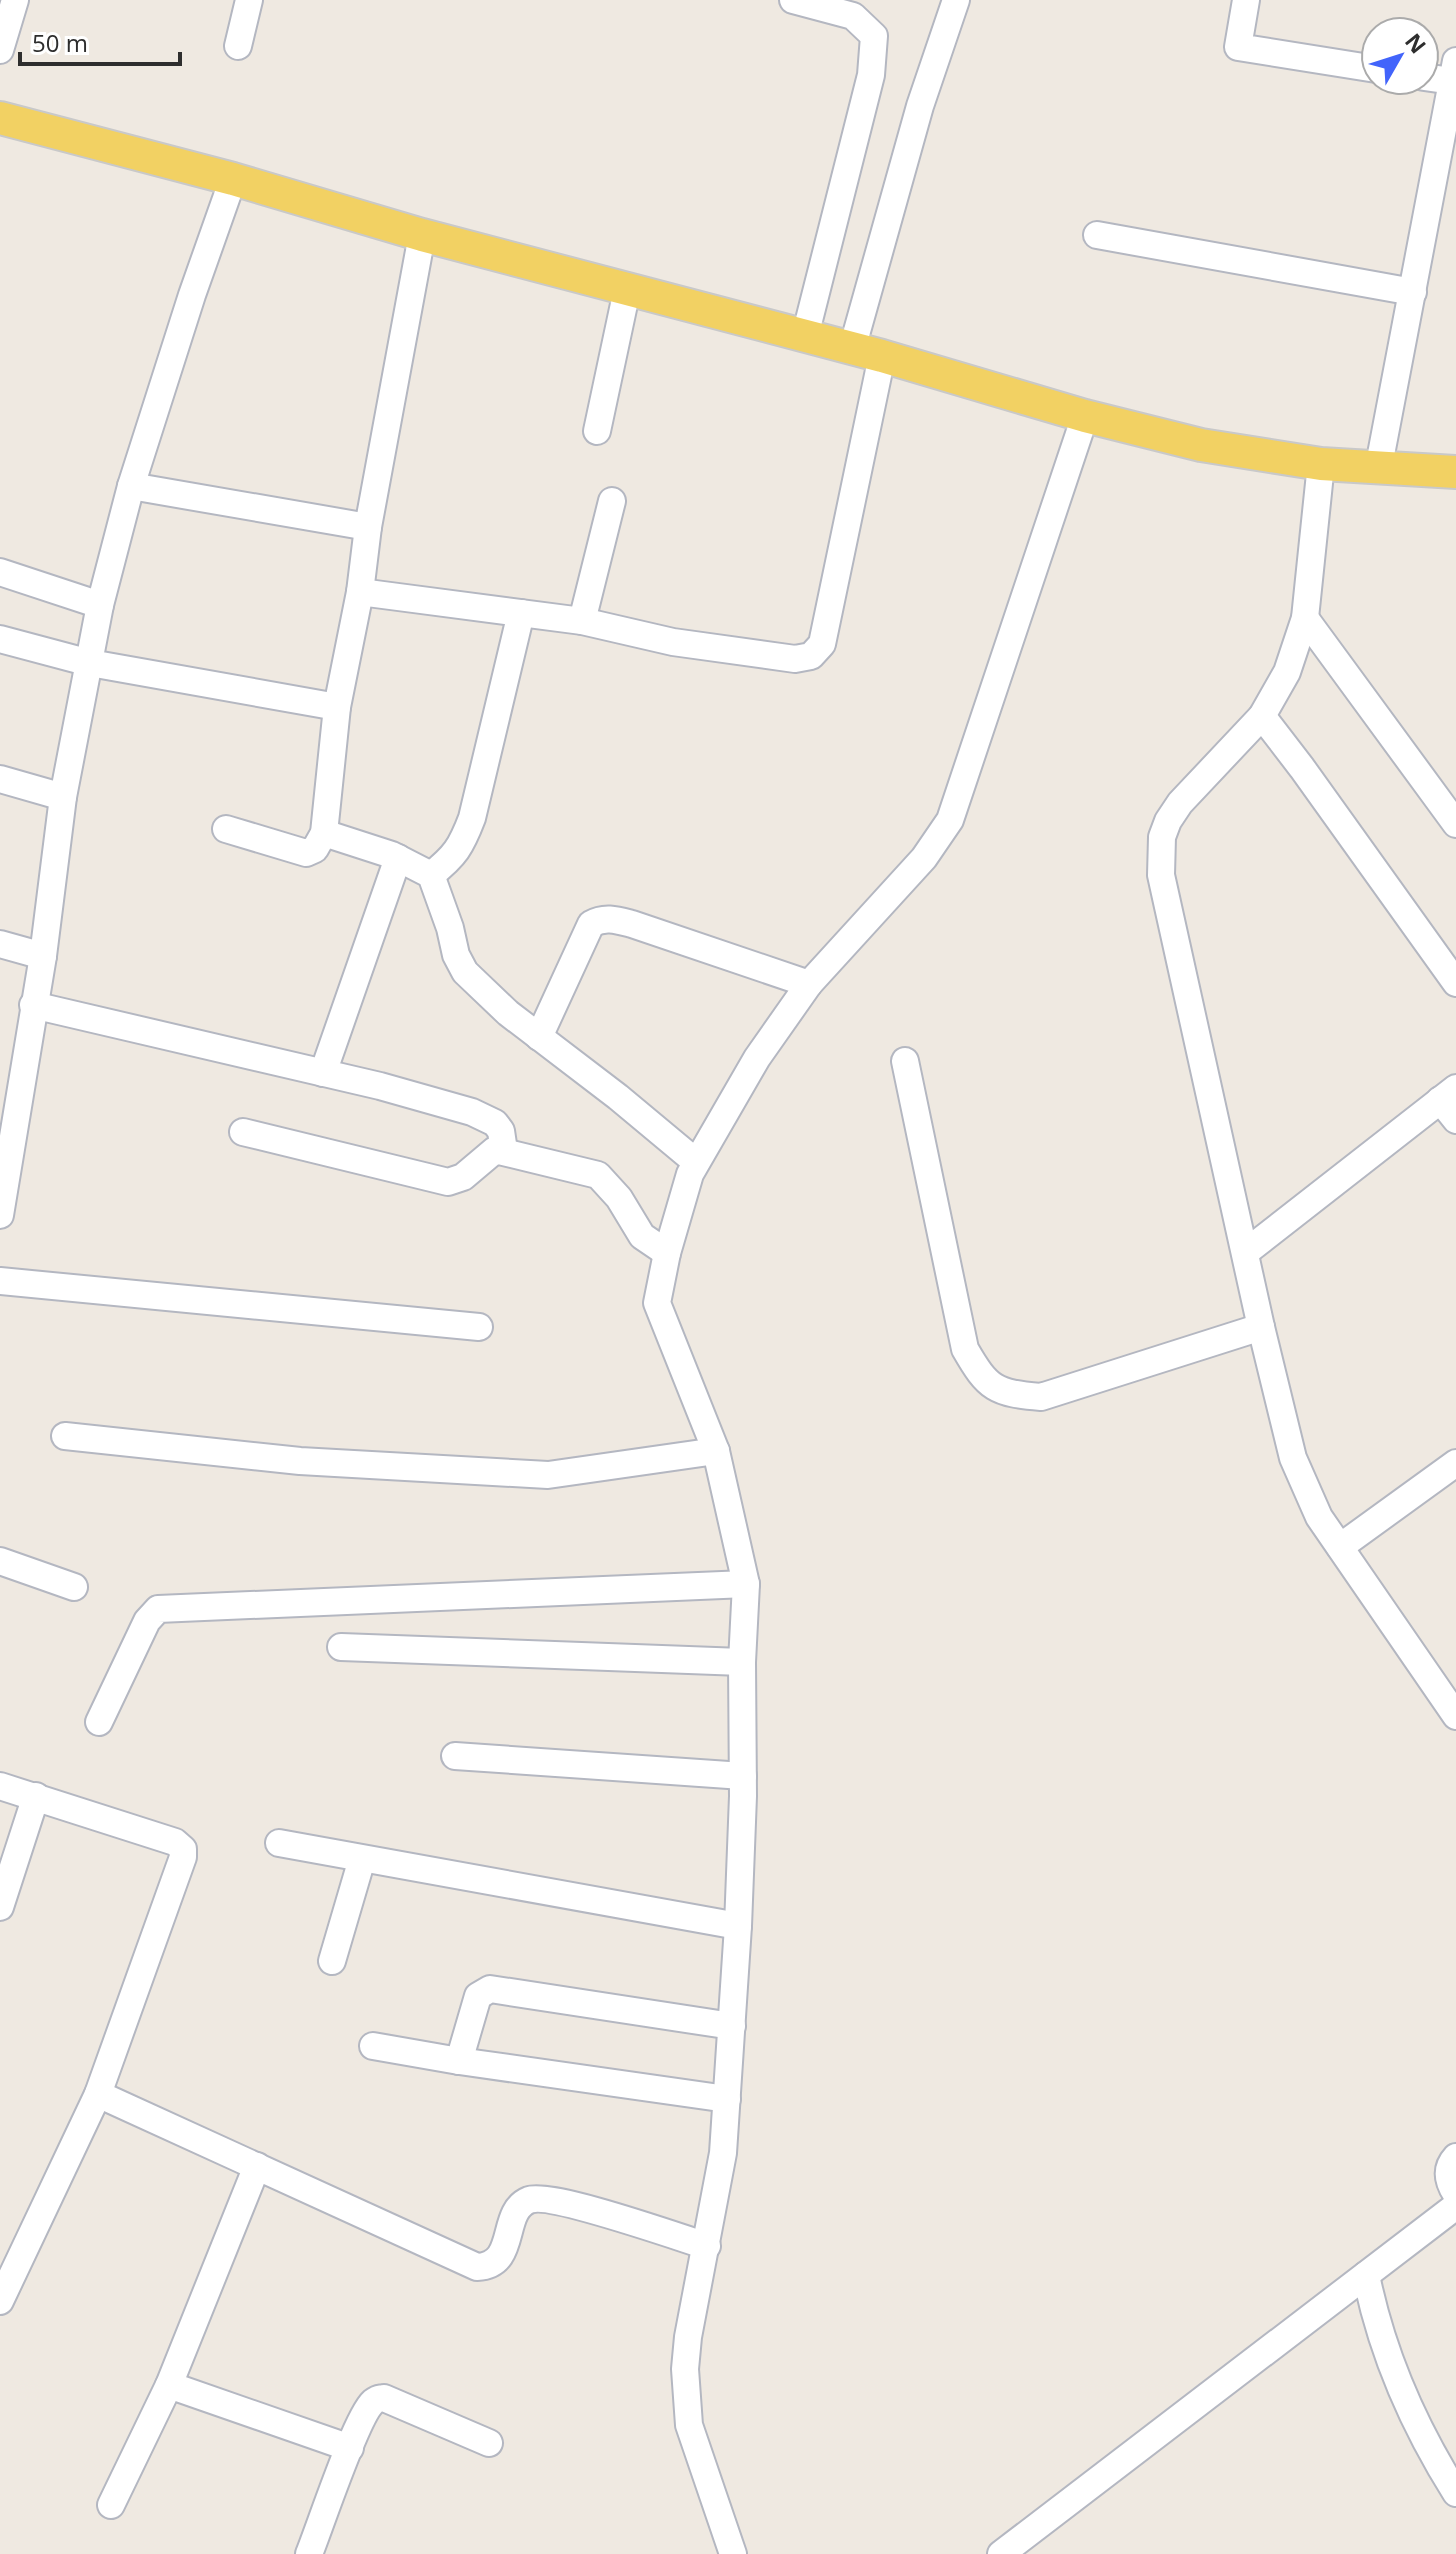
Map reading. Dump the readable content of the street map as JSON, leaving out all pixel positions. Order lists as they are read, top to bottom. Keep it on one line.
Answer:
{"scale_bar":"50 m","north":"top right"}
